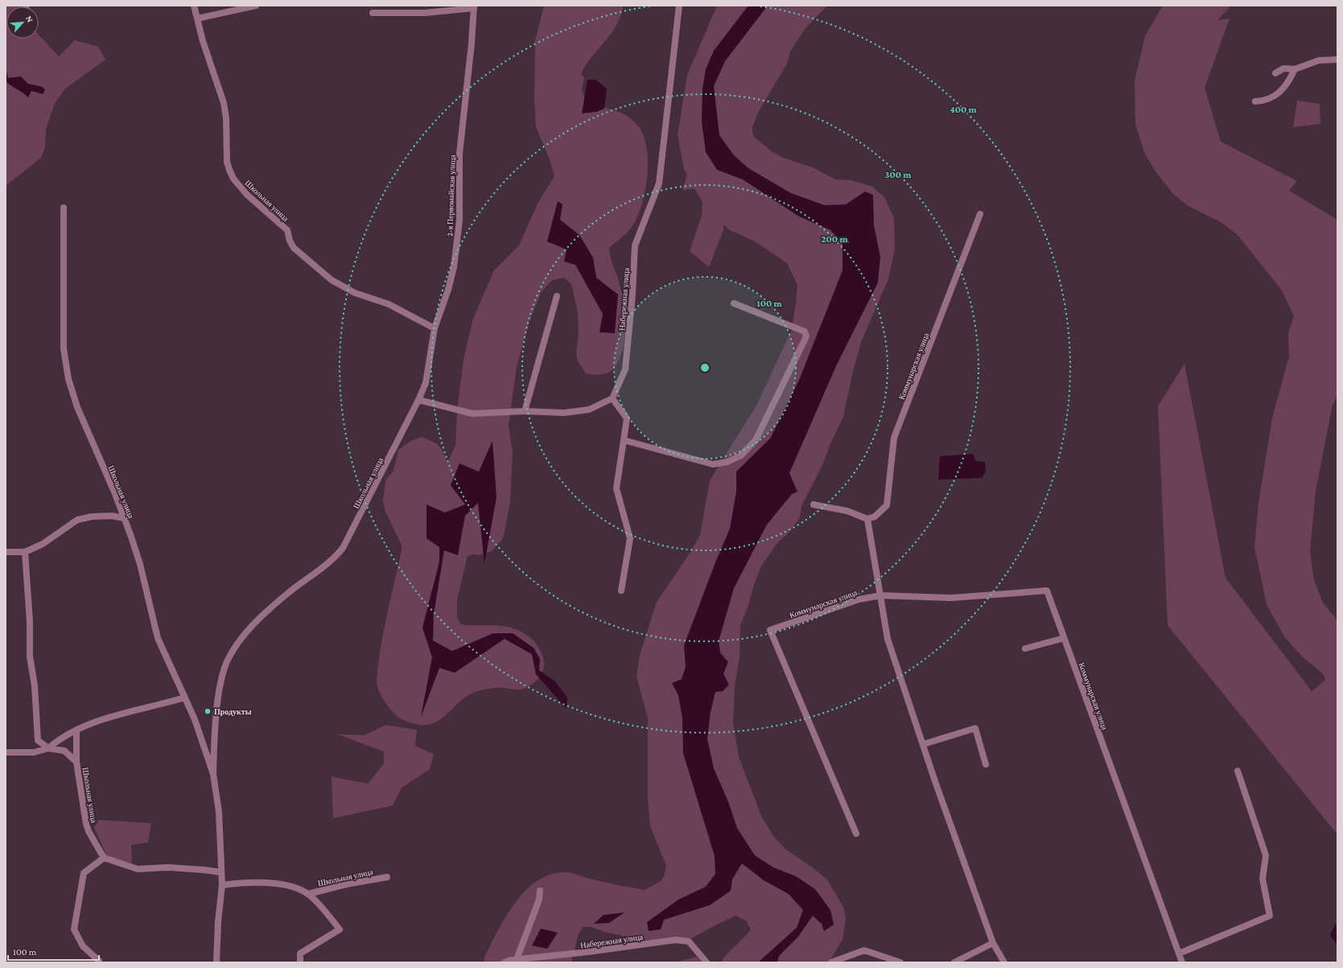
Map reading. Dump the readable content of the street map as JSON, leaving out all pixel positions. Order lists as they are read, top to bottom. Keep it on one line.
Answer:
{"streets":{"street":["2-я Первомайская улица","Школьная улица","Набережная улица","Коммунарская улица"]},"crossings":[["2-я Первомайская улица","Школьная улица"]],"places":["Продукты"],"scale_bar":"100 m","north":"top right","rings":["400 m","300 m","200 m","100 m"]}
